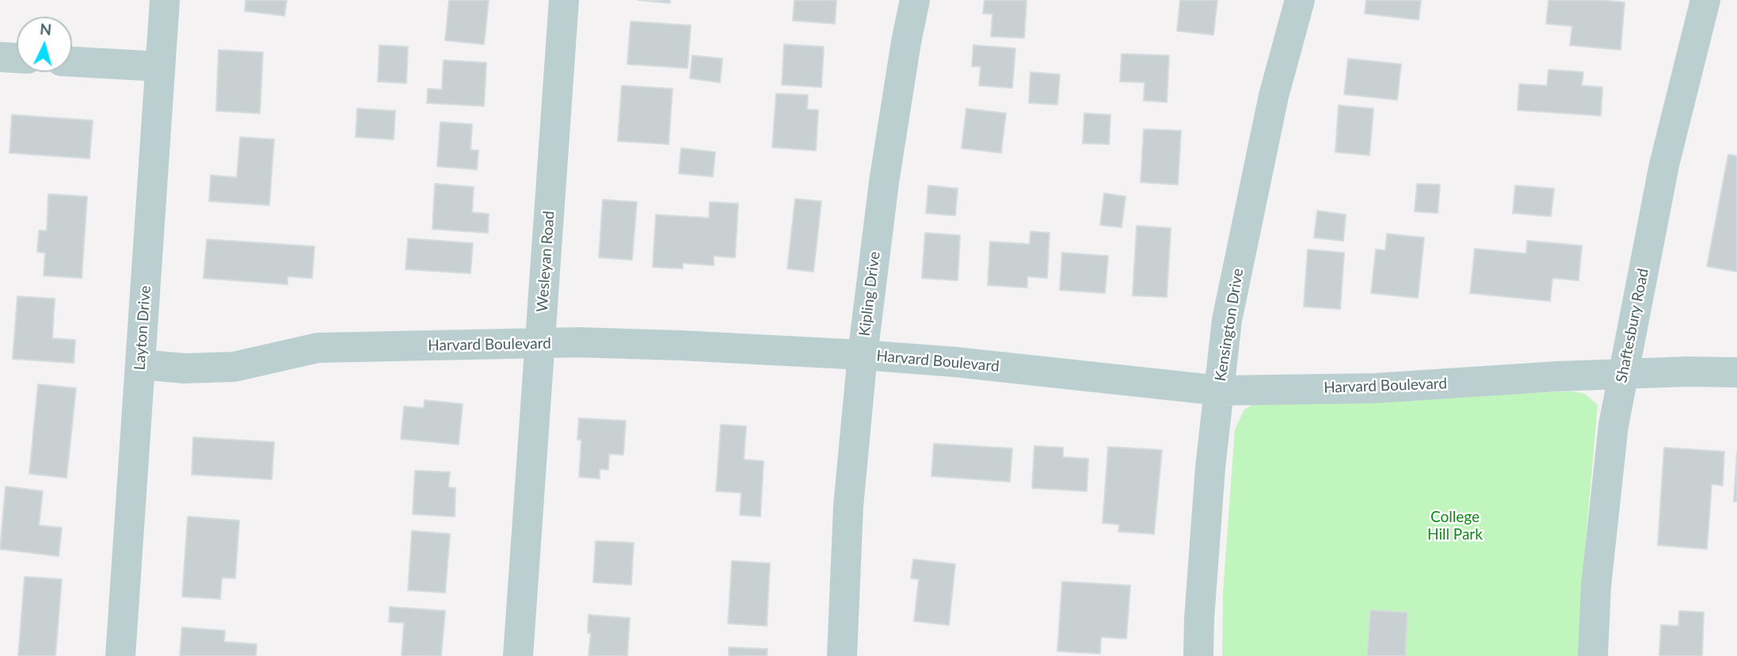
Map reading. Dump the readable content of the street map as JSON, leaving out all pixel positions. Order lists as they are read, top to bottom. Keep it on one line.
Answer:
{"streets":{"street":["Wesleyan Road","Kipling Drive","Kensington Drive","Shaftesbury Road","Layton Drive","Harvard Boulevard"]},"crossings":[["Wesleyan Road","Harvard Boulevard"],["Kipling Drive","Harvard Boulevard"],["Kensington Drive","Harvard Boulevard"],["Shaftesbury Road","Harvard Boulevard"],["Layton Drive","Harvard Boulevard"]],"parks":["College Hill Park"],"north":"top"}
